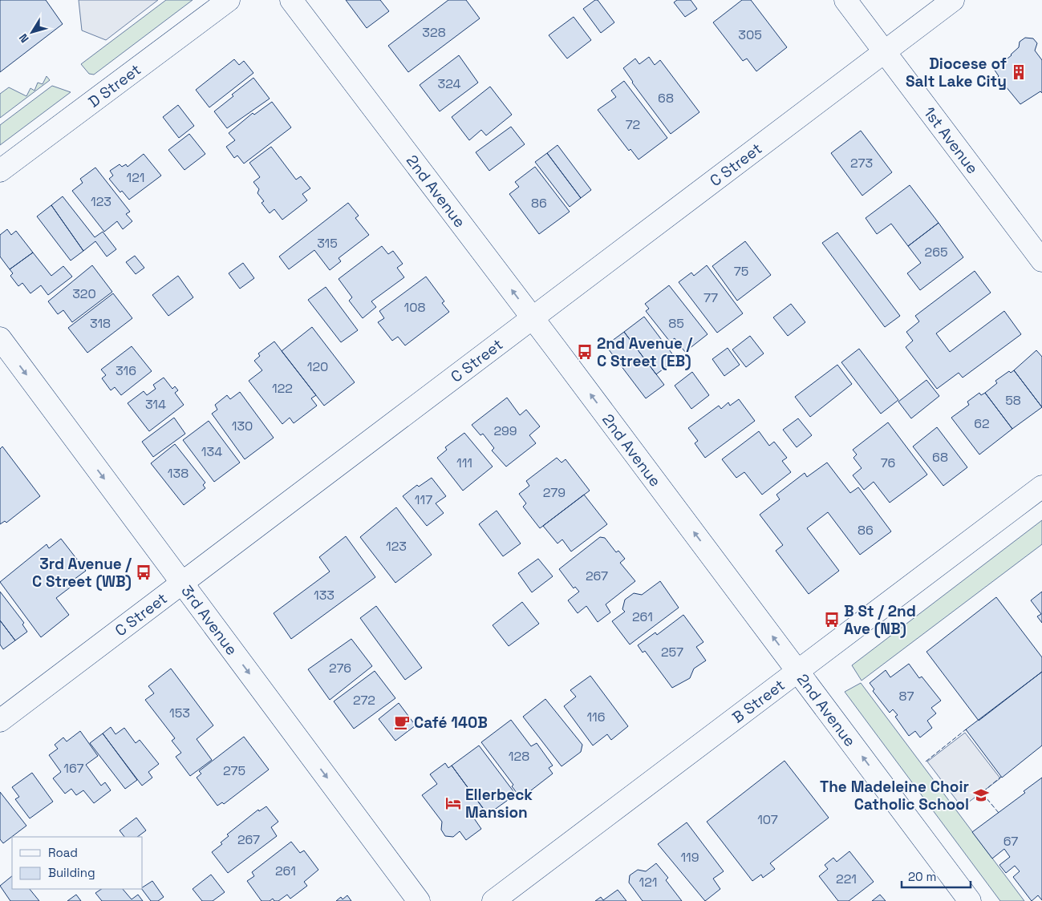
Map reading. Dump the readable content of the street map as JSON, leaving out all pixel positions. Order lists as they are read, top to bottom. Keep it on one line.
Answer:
{"streets":{"street":["D Street","1st Avenue","C Street","2nd Avenue","3rd Avenue","B Street"]},"crossings":[["1st Avenue","C Street"],["C Street","2nd Avenue"],["C Street","3rd Avenue"],["2nd Avenue","B Street"]],"one_way":["2nd Avenue","3rd Avenue"],"places":{"building":["Diocese of Salt Lake City"],"bus stop":["2nd Avenue / C Street (EB)","3rd Avenue / C Street (WB)","B St / 2nd Ave (NB)"],"cafe":["Café 140B"],"school or university":["The Madeleine Choir Catholic School"],"hotel":["Ellerbeck Mansion"]},"house_numbers":["328","305","324","68","72","273","121","123","86","315","265","75","320","77","108","318","85","120","316","122","58","314","62","130","299","134","68","111","76","138","279","117","86","123","267","133","261","257","276","87","272","153","116","128","167","275","107","267","67","119","261","221","121"],"legend":["Road","Building"],"scale_bar":"20 m","north":"bottom left"}
